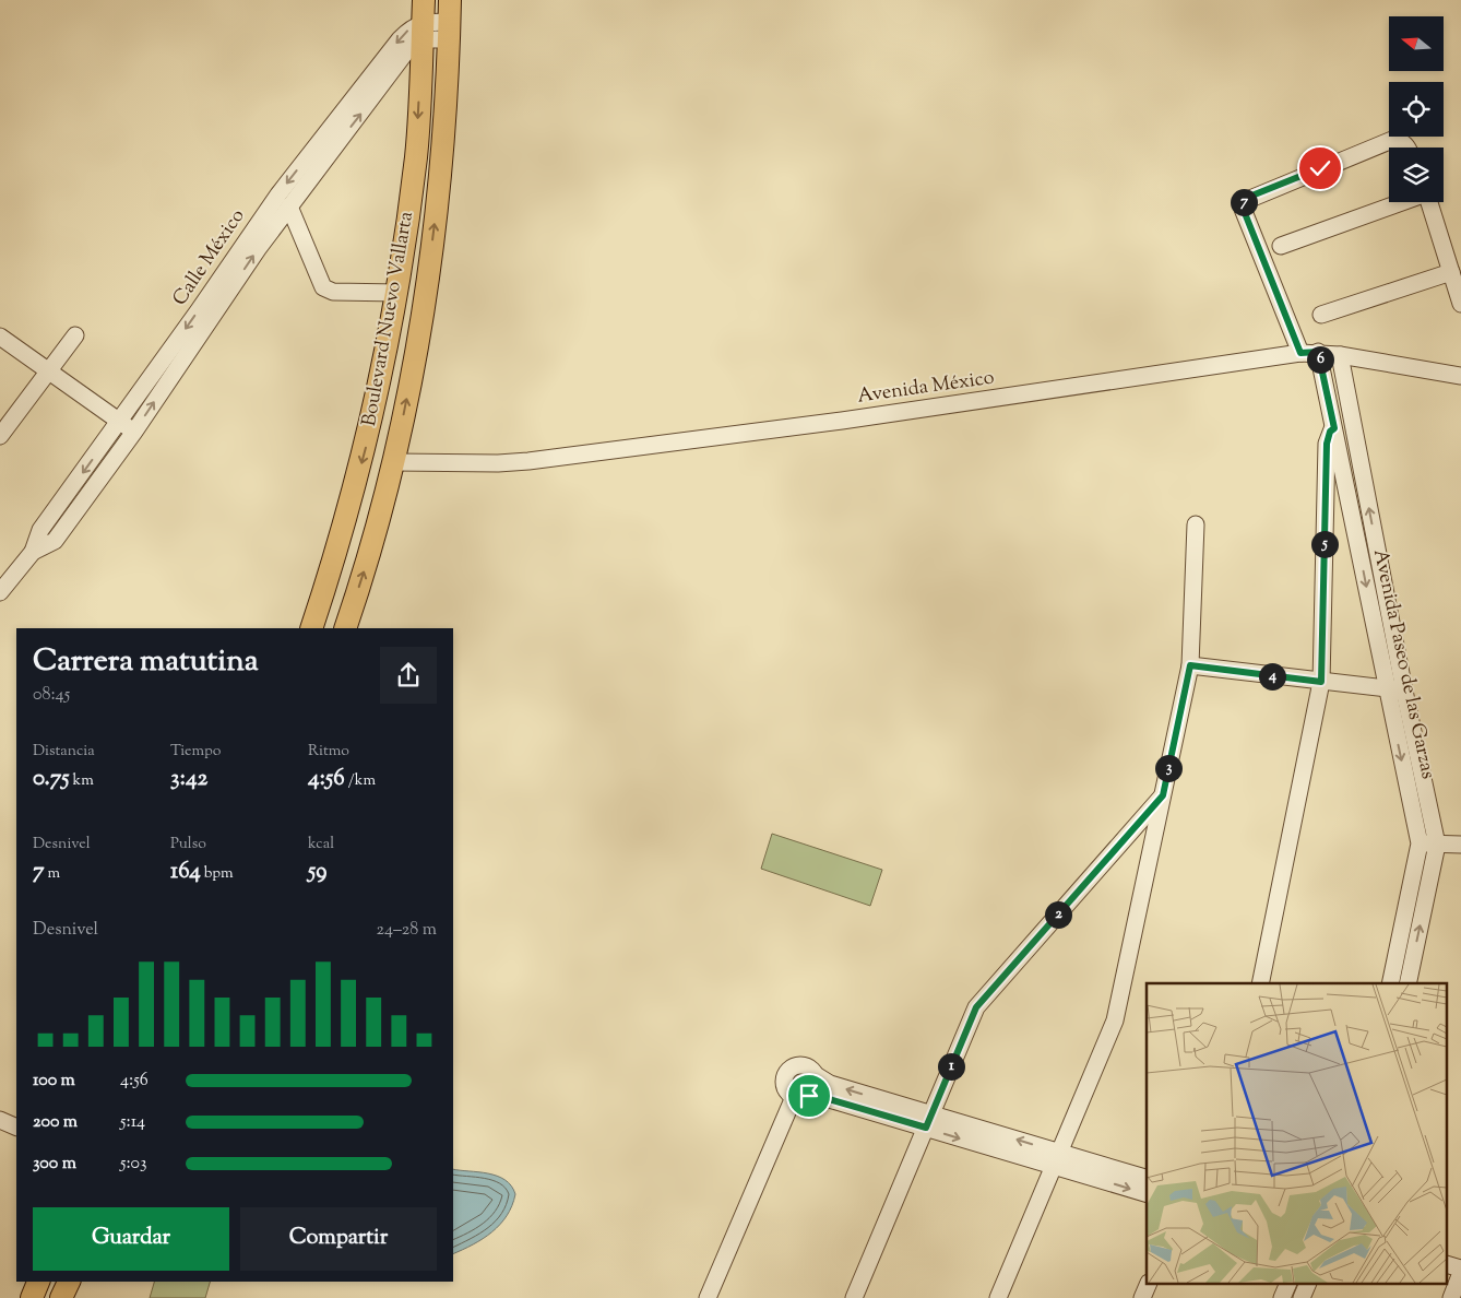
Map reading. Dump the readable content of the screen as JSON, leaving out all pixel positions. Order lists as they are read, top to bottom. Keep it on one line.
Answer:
{"streets":{"main road":["Boulevard Nuevo Vallarta"],"street":["Calle México","Avenida México","Avenida Paseo de las Garzas"]},"crossings":[["Calle México","Boulevard Nuevo Vallarta"],["Boulevard Nuevo Vallarta","Avenida México"],["Avenida México","Avenida Paseo de las Garzas"]],"north":"left","page":{"pins":["7","6","5","4","3","2","1"],"heading":["Carrera matutina","08:45"],"stats":[["Distancia","0.75 km"],["Tiempo","3:42"],["Ritmo","4:56 /km"],["Desnivel","7 m"],["Pulso","164 bpm"],["kcal","59"]],"chart":["Desnivel","24–28 m"],"list":[{"name":"100 m","note":"4:56"},{"name":"200 m","note":"5:14"},{"name":"300 m","note":"5:03"}],"buttons":["Guardar","Compartir"]}}
